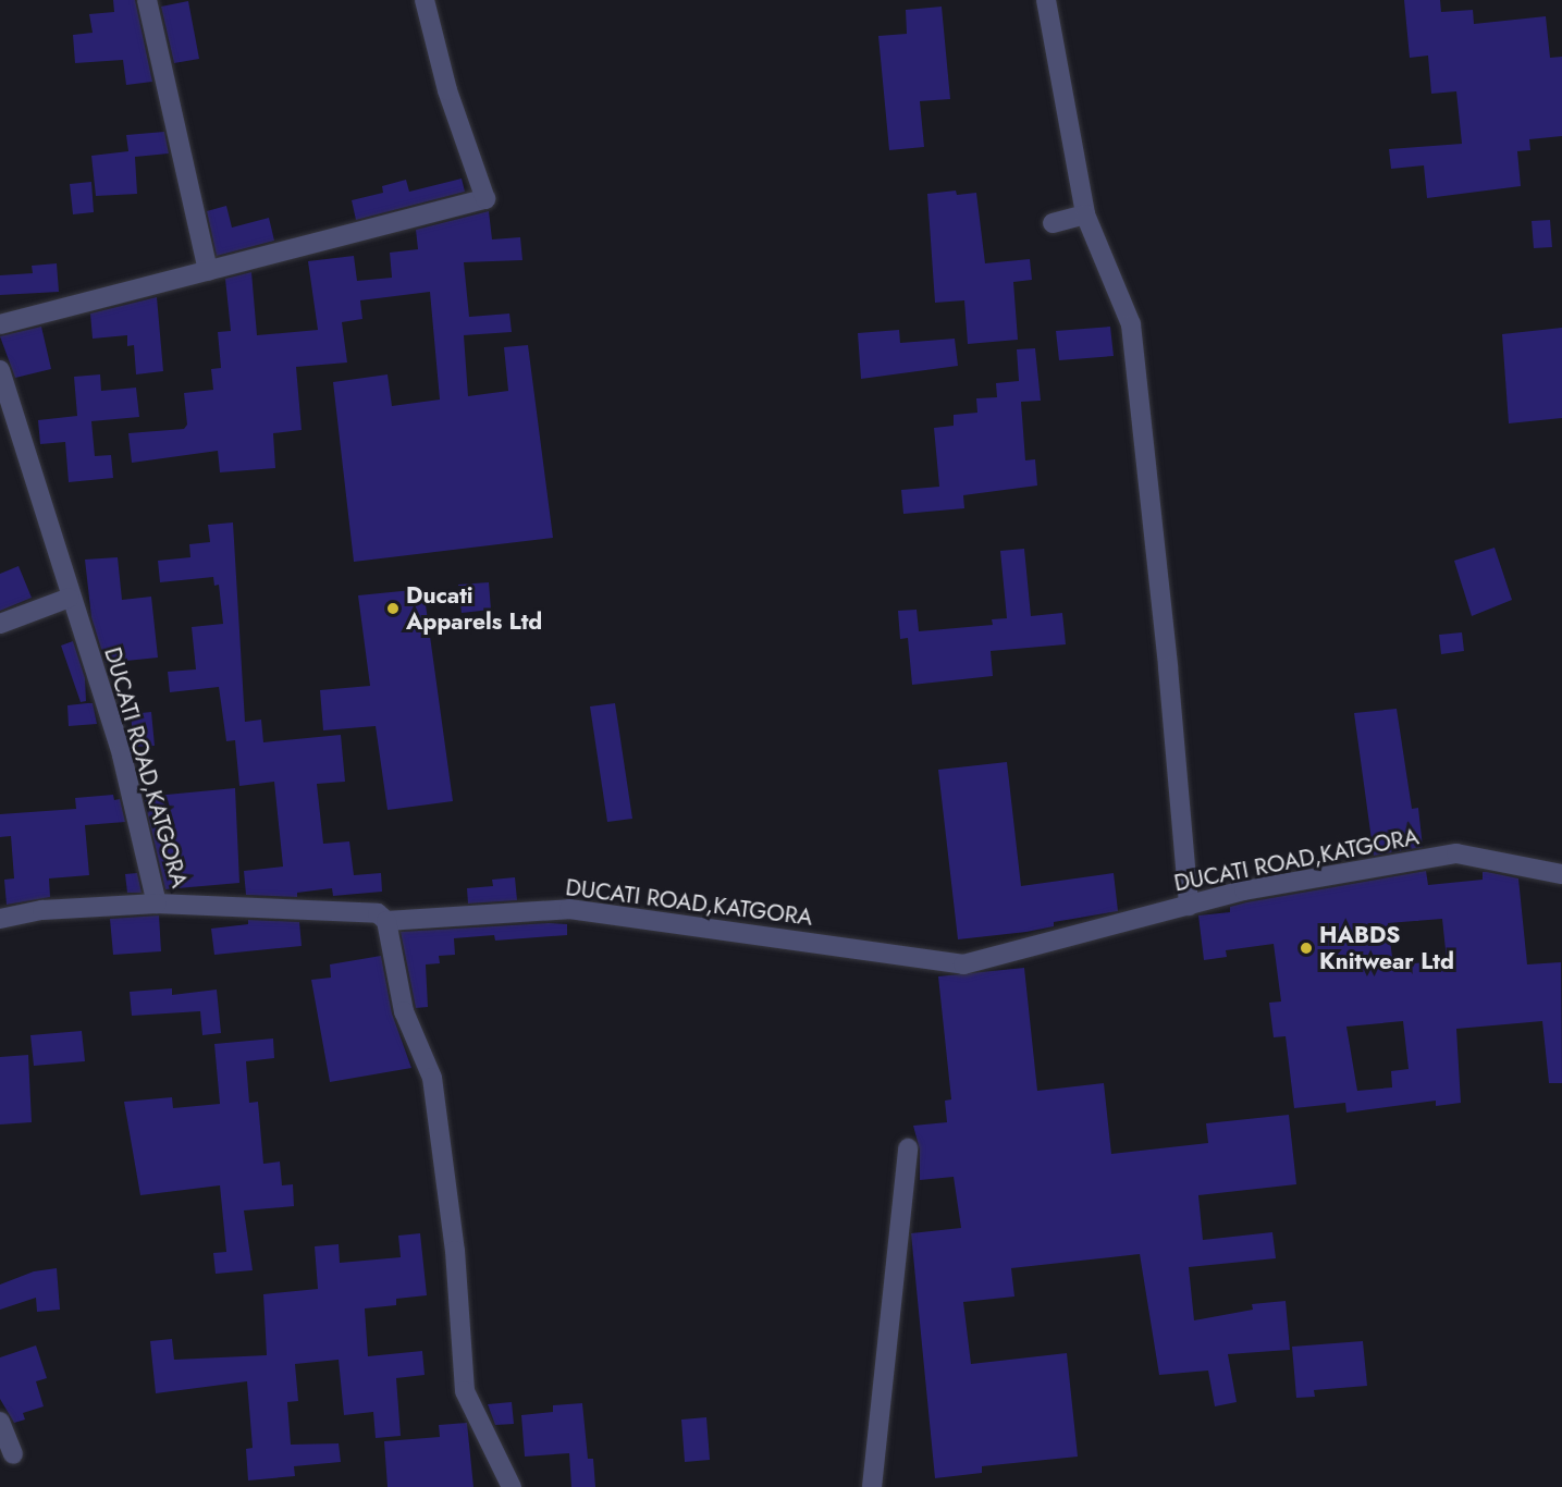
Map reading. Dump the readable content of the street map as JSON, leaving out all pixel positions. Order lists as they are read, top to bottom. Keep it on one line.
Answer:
{"streets":{"street":["DUCATI ROAD,KATGORA"]},"places":["Ducati Apparels Ltd","HABDS Knitwear Ltd"]}
